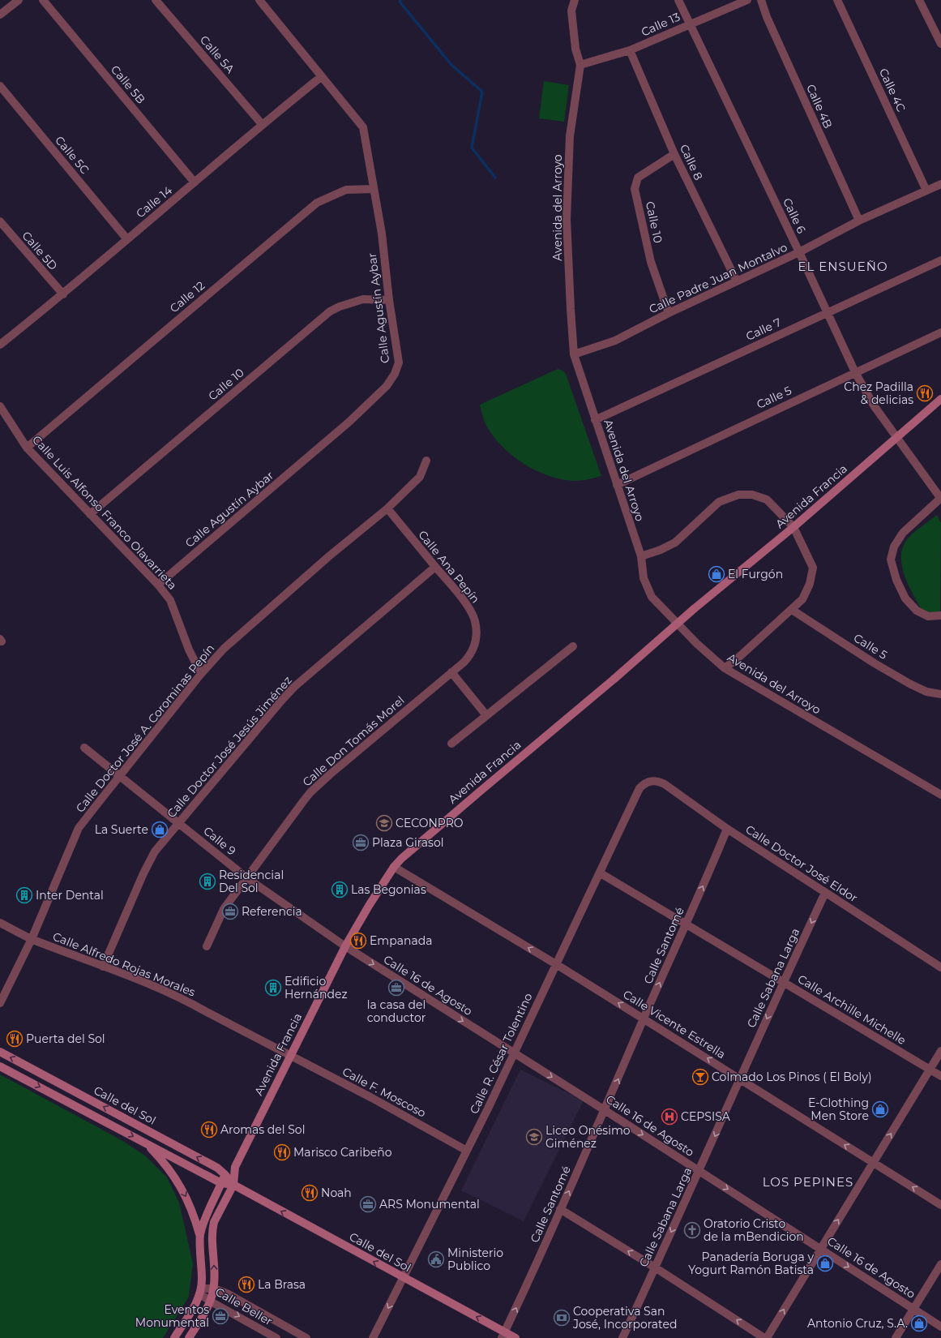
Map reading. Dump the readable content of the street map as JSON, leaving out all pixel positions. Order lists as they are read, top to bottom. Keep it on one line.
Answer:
{"streets":{"main road":["Avenida Francia","Calle del Sol"],"street":["Calle 13","Calle 5A","Calle 5B","Calle 4C","Calle 4B","Calle 5C","Calle 8","Calle 14","Avenida del Arroyo","Calle 6","Calle 10","Calle 5D","Calle Padre Juan Montalvo","Calle 12","Calle Agustín Aybar","Calle 7","Calle 5","Calle Luis Alfonso Franco Olavarrieta","Calle Ana Pepín","Calle Doctor José A. Corominas Pepín","Calle Don Tomás Morel","Calle Doctor José Jesús Jiménez","Calle 9","Calle Doctor José Eldor","Calle Santomé","Calle Alfredo Rojas Morales","Calle Sabana Larga","Calle 16 de Agosto","Calle Archille Michelle","Calle Vicente Estrella","Calle R. César Tolentino","Calle F. Moscoso","Calle Beller"]},"crossings":[["Calle 13","Calle 8"],["Calle 13","Avenida del Arroyo"],["Calle 13","Calle 6"],["Calle 5A","Calle 14"],["Calle 5B","Calle 14"],["Calle 4C","Calle Padre Juan Montalvo"],["Calle 4B","Calle Padre Juan Montalvo"],["Calle 5C","Calle 14"],["Calle 8","Calle 10"],["Calle 8","Calle Padre Juan Montalvo"],["Calle 14","Calle 5D"],["Calle 14","Calle Agustín Aybar"],["Avenida del Arroyo","Calle Padre Juan Montalvo"],["Avenida del Arroyo","Calle 7"],["Avenida del Arroyo","Calle 5"],["Calle 6","Calle Padre Juan Montalvo"],["Calle 6","Calle 7"],["Calle 6","Calle 5"],["Calle 6","Avenida Francia"],["Calle 10","Calle Padre Juan Montalvo"],["Calle 10","Calle Agustín Aybar"],["Calle 10","Calle Luis Alfonso Franco Olavarrieta"],["Calle 12","Calle Agustín Aybar"],["Calle 12","Calle Luis Alfonso Franco Olavarrieta"],["Calle Agustín Aybar","Calle Luis Alfonso Franco Olavarrieta"],["Avenida Francia","Calle 9"],["Avenida Francia","Calle Alfredo Rojas Morales"],["Avenida Francia","Calle 16 de Agosto"],["Avenida Francia","Calle Vicente Estrella"],["Avenida Francia","Calle F. Moscoso"],["Avenida Francia","Calle del Sol"],["Avenida Francia","Calle Beller"],["Calle Luis Alfonso Franco Olavarrieta","Calle Doctor José A. Corominas Pepín"],["Calle Ana Pepín","Calle Doctor José A. Corominas Pepín"],["Calle Ana Pepín","Calle Don Tomás Morel"],["Calle Ana Pepín","Calle Doctor José Jesús Jiménez"],["Calle Doctor José A. Corominas Pepín","Calle 9"],["Calle Doctor José A. Corominas Pepín","Calle Alfredo Rojas Morales"],["Calle Don Tomás Morel","Calle 9"],["Calle Doctor José Jesús Jiménez","Calle 9"],["Calle Doctor José Jesús Jiménez","Calle Alfredo Rojas Morales"],["Calle 9","Calle 16 de Agosto"],["Calle Doctor José Eldor","Calle Santomé"],["Calle Doctor José Eldor","Calle Sabana Larga"],["Calle Doctor José Eldor","Calle R. César Tolentino"],["Calle Santomé","Calle 16 de Agosto"],["Calle Santomé","Calle Archille Michelle"],["Calle Santomé","Calle Vicente Estrella"],["Calle Santomé","Calle del Sol"],["Calle Alfredo Rojas Morales","Calle F. Moscoso"],["Calle Sabana Larga","Calle 16 de Agosto"],["Calle Sabana Larga","Calle Archille Michelle"],["Calle Sabana Larga","Calle Vicente Estrella"],["Calle 16 de Agosto","Calle R. César Tolentino"],["Calle Archille Michelle","Calle R. César Tolentino"],["Calle Vicente Estrella","Calle R. César Tolentino"],["Calle R. César Tolentino","Calle F. Moscoso"],["Calle R. César Tolentino","Calle del Sol"]],"one_way":["Calle Santomé","Calle Sabana Larga","Calle 16 de Agosto","Calle Vicente Estrella"],"districts":["EL ENSUEÑO","LOS PEPINES"],"places":{"restaurant":["Chez Padilla & delicias","Empanada","Puerta del Sol","Aromas del Sol","Marisco Caribeño","Noah","La Brasa"],"shop":["El Furgón","La Suerte","E-Clothing Men Store","Panadería Boruga y Yogurt Ramón Batista","Antonio Cruz, S.A."],"school or university":["CECONPRO","Liceo Onésimo Giménez"],"office":["Plaza Girasol","Referencia","la casa del conductor","ARS Monumental","Eventos Monumental"],"building":["Residencial Del Sol","Las Begonias","Inter Dental","Edificio Hernández"],"bar":["Colmado Los Pinos ( El Boly)"],"hospital":["CEPSISA"],"church":["Oratorio Cristo de la mBendicion"],"public building":["Ministerio Publico"],"bank":["Cooperativa San José, Incorporated"]}}
